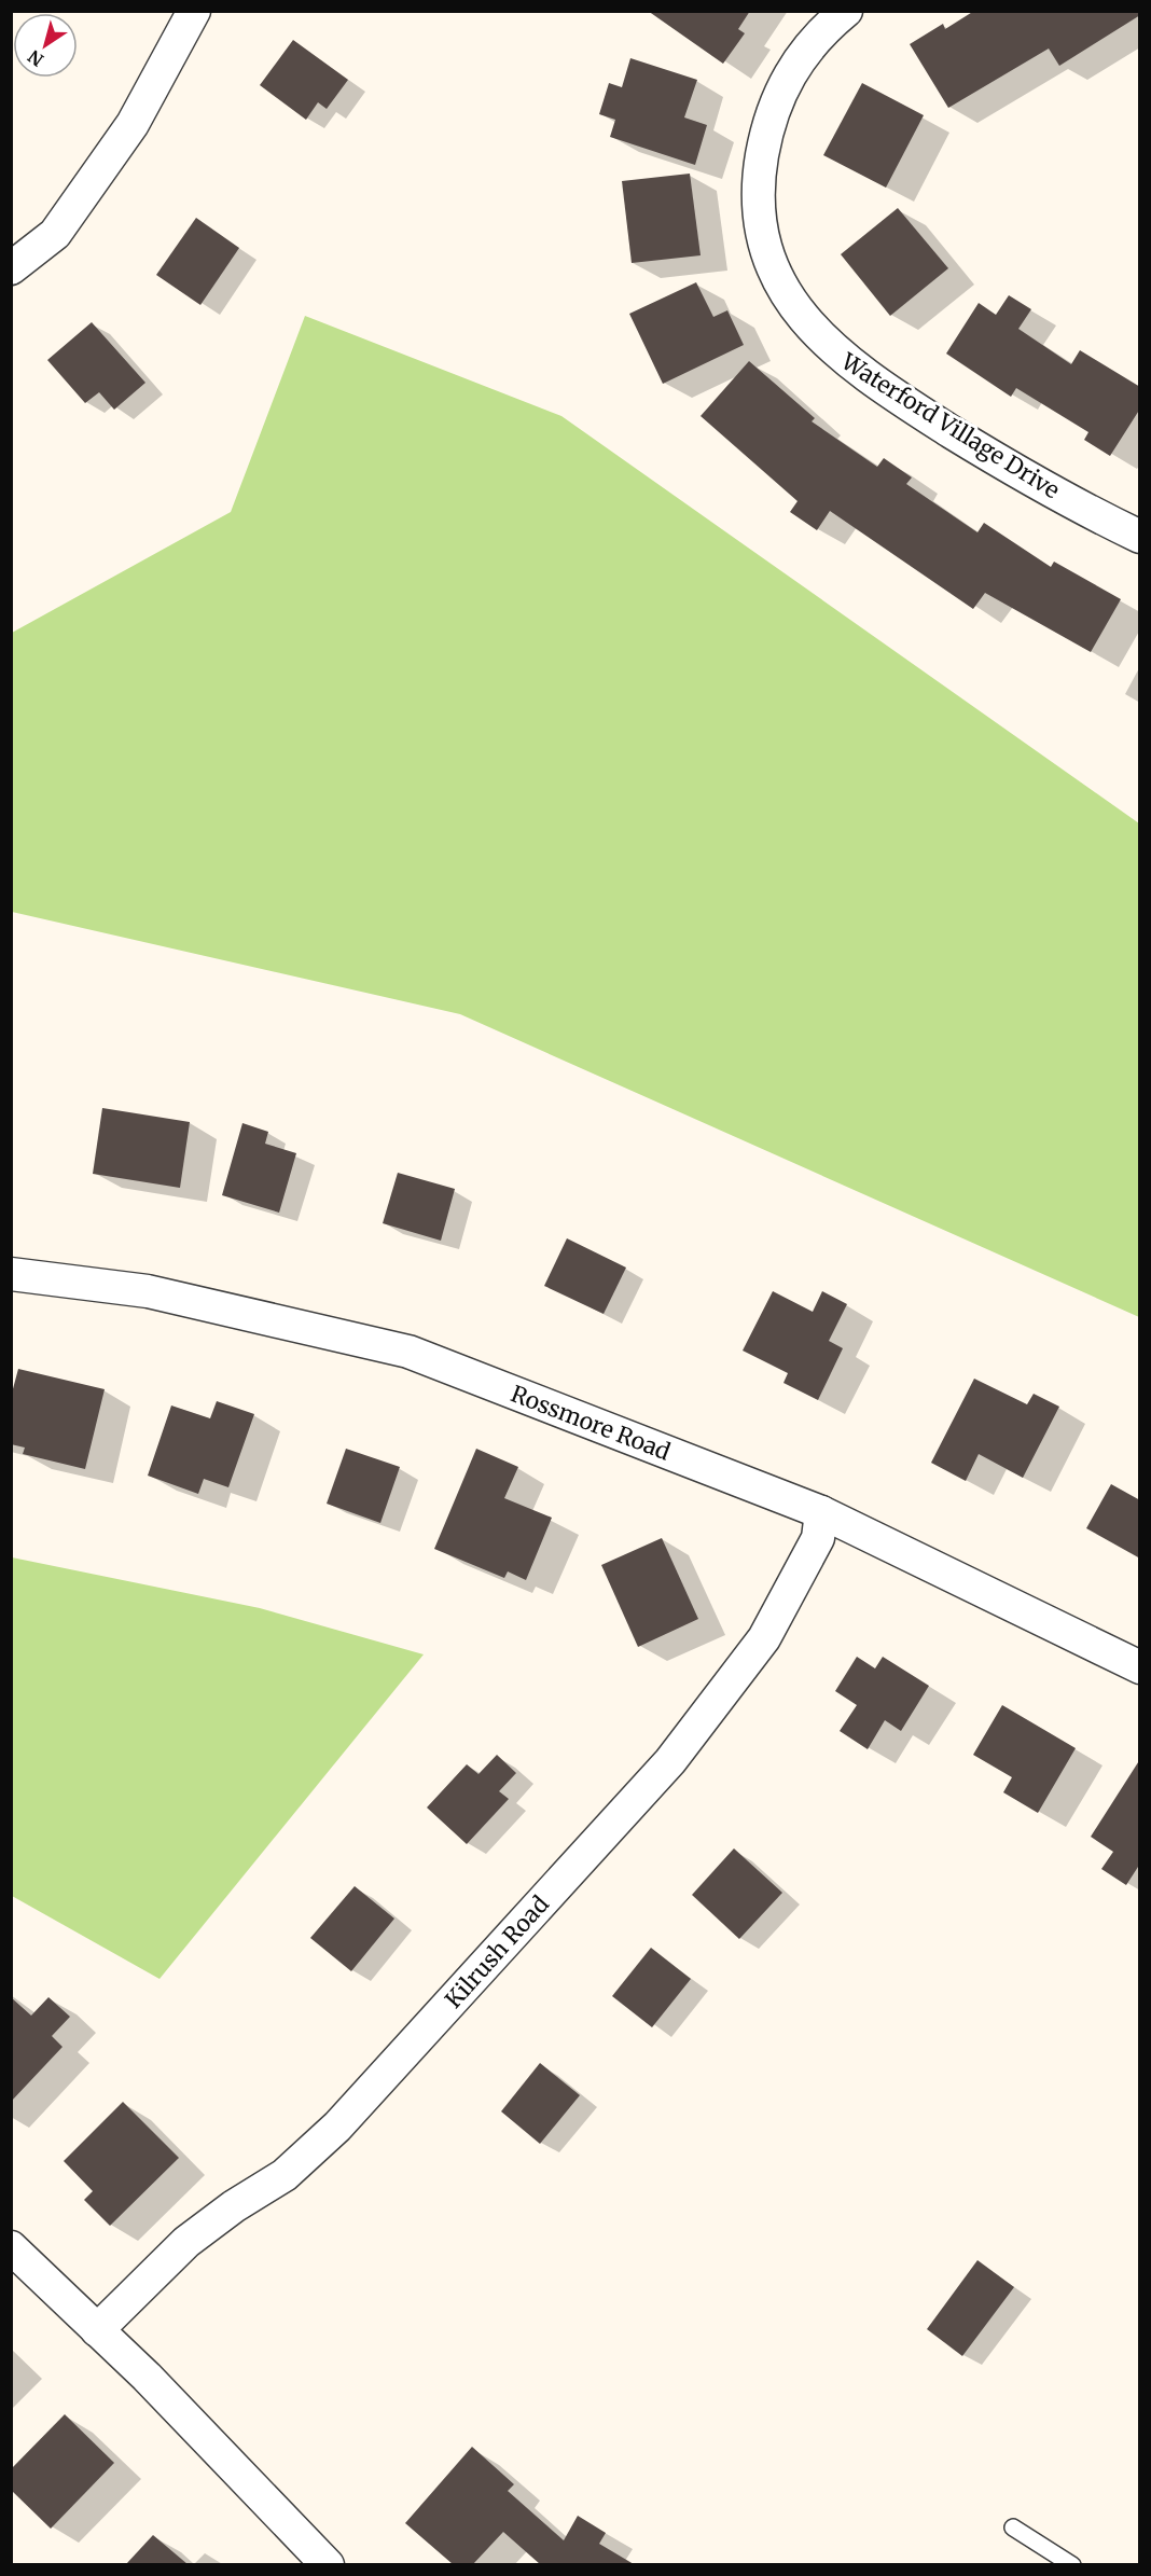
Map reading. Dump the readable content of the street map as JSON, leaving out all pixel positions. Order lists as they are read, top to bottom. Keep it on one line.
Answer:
{"streets":{"street":["Waterford Village Drive","Rossmore Road","Kilrush Road"]},"crossings":[["Rossmore Road","Kilrush Road"]],"north":"bottom left"}
